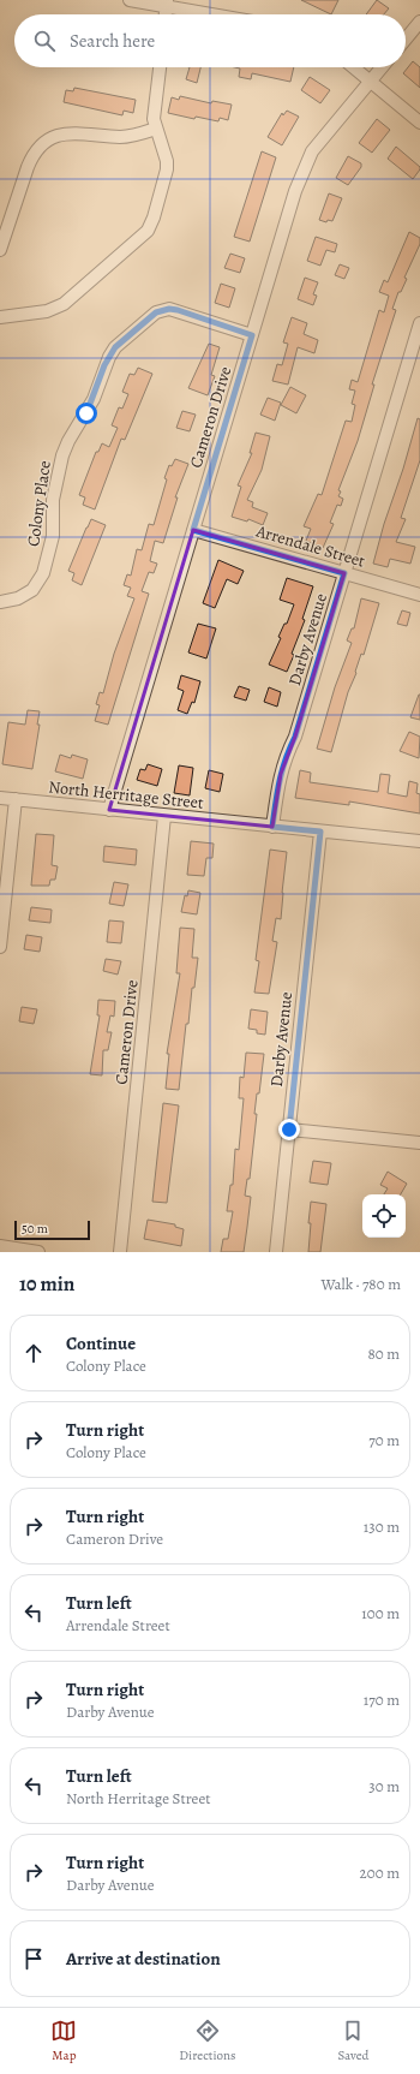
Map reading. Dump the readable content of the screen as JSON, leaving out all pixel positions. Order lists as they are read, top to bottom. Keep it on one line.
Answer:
{"streets":{"street":["Cameron Drive","Colony Place","Arrendale Street","Darby Avenue","North Herritage Street"]},"crossings":[["Cameron Drive","Colony Place"],["Cameron Drive","Arrendale Street"],["Cameron Drive","North Herritage Street"],["Arrendale Street","Darby Avenue"],["Darby Avenue","North Herritage Street"]],"scale_bar":"50 m","page":{"search":"Search here","scale":"50 m","heading":["10 min","Walk · 780 m"],"list":[["Continue","Colony Place","80 m"],["Turn right","Colony Place","70 m"],["Turn right","Cameron Drive","130 m"],["Turn left","Arrendale Street","100 m"],["Turn right","Darby Avenue","170 m"],["Turn left","North Herritage Street","30 m"],["Turn right","Darby Avenue","200 m"],"Arrive at destination"],"nav":["Map","Directions","Saved"]}}
